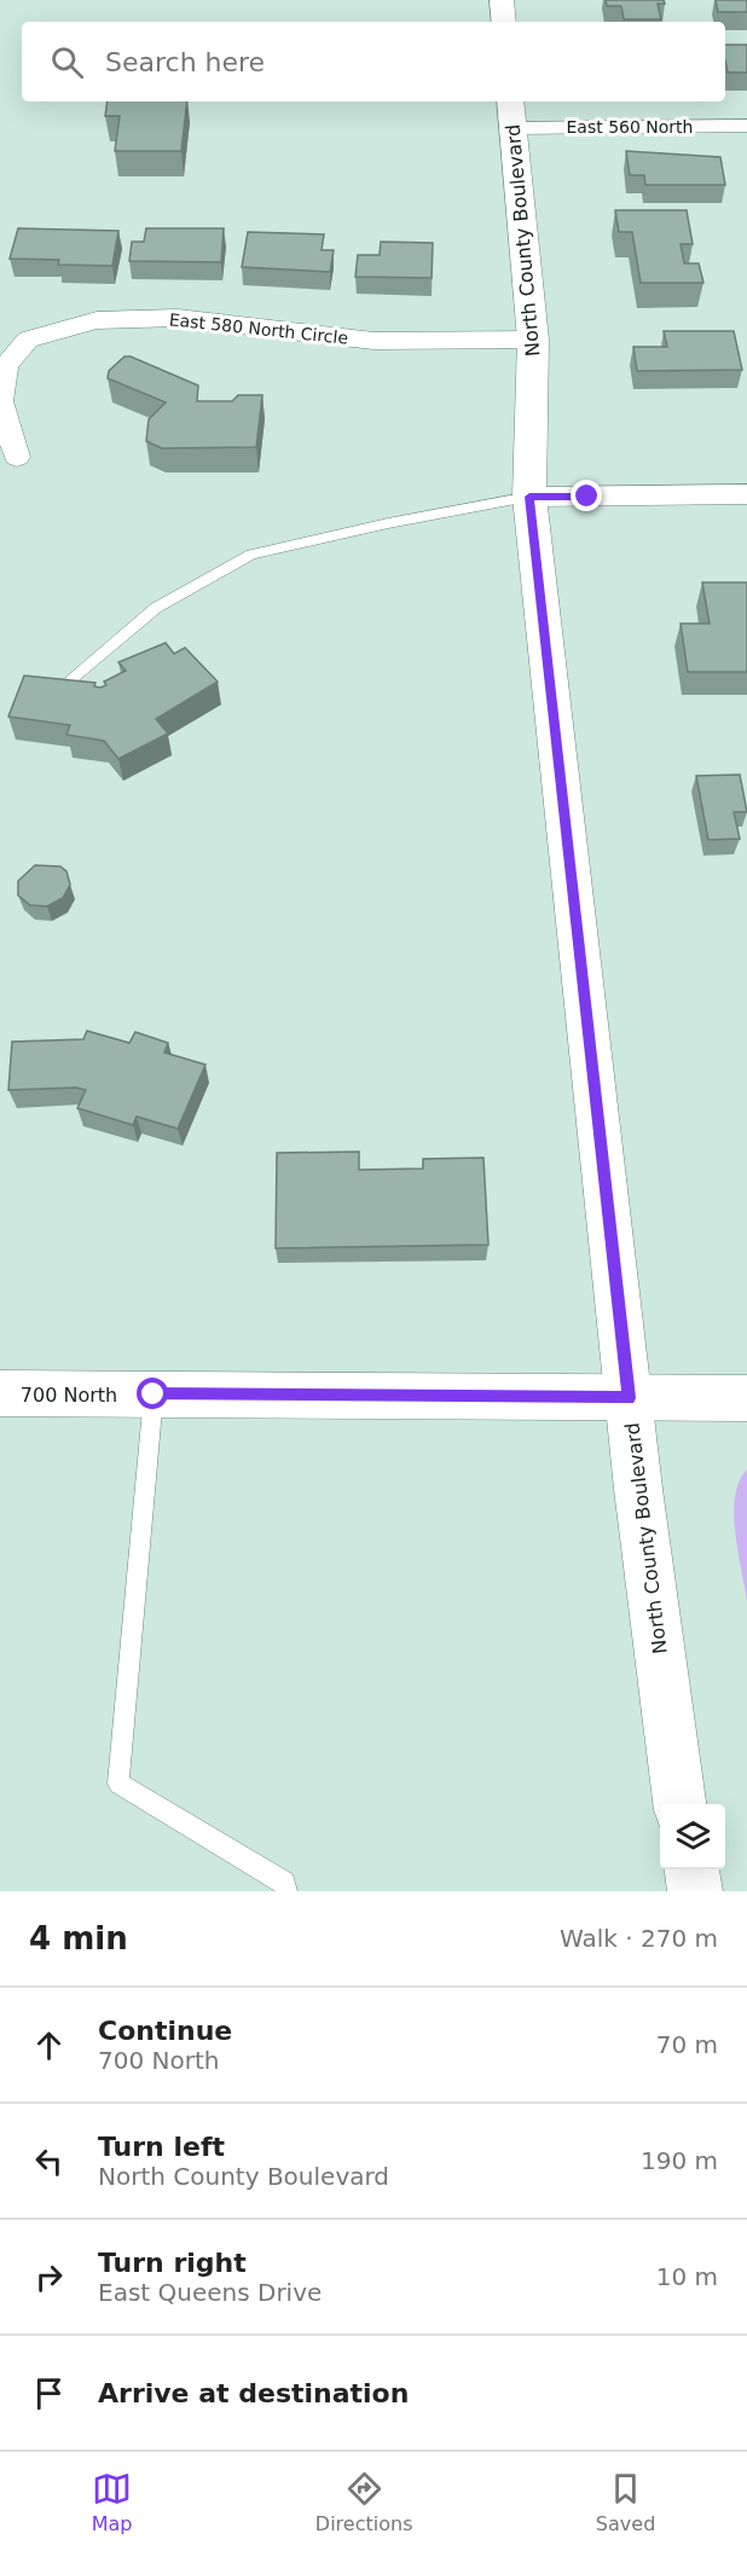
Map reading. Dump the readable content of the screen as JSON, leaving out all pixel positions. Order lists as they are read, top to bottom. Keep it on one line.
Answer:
{"streets":{"main road":["North County Boulevard","700 North"],"street":["East 560 North","East 580 North Circle"]},"crossings":[["East 560 North","North County Boulevard"],["North County Boulevard","East 580 North Circle"],["North County Boulevard","700 North"]],"page":{"search":"Search here","heading":["4 min","Walk · 270 m"],"list":[["Continue","700 North","70 m"],["Turn left","North County Boulevard","190 m"],["Turn right","East Queens Drive","10 m"],"Arrive at destination"],"nav":["Map","Directions","Saved"]}}
